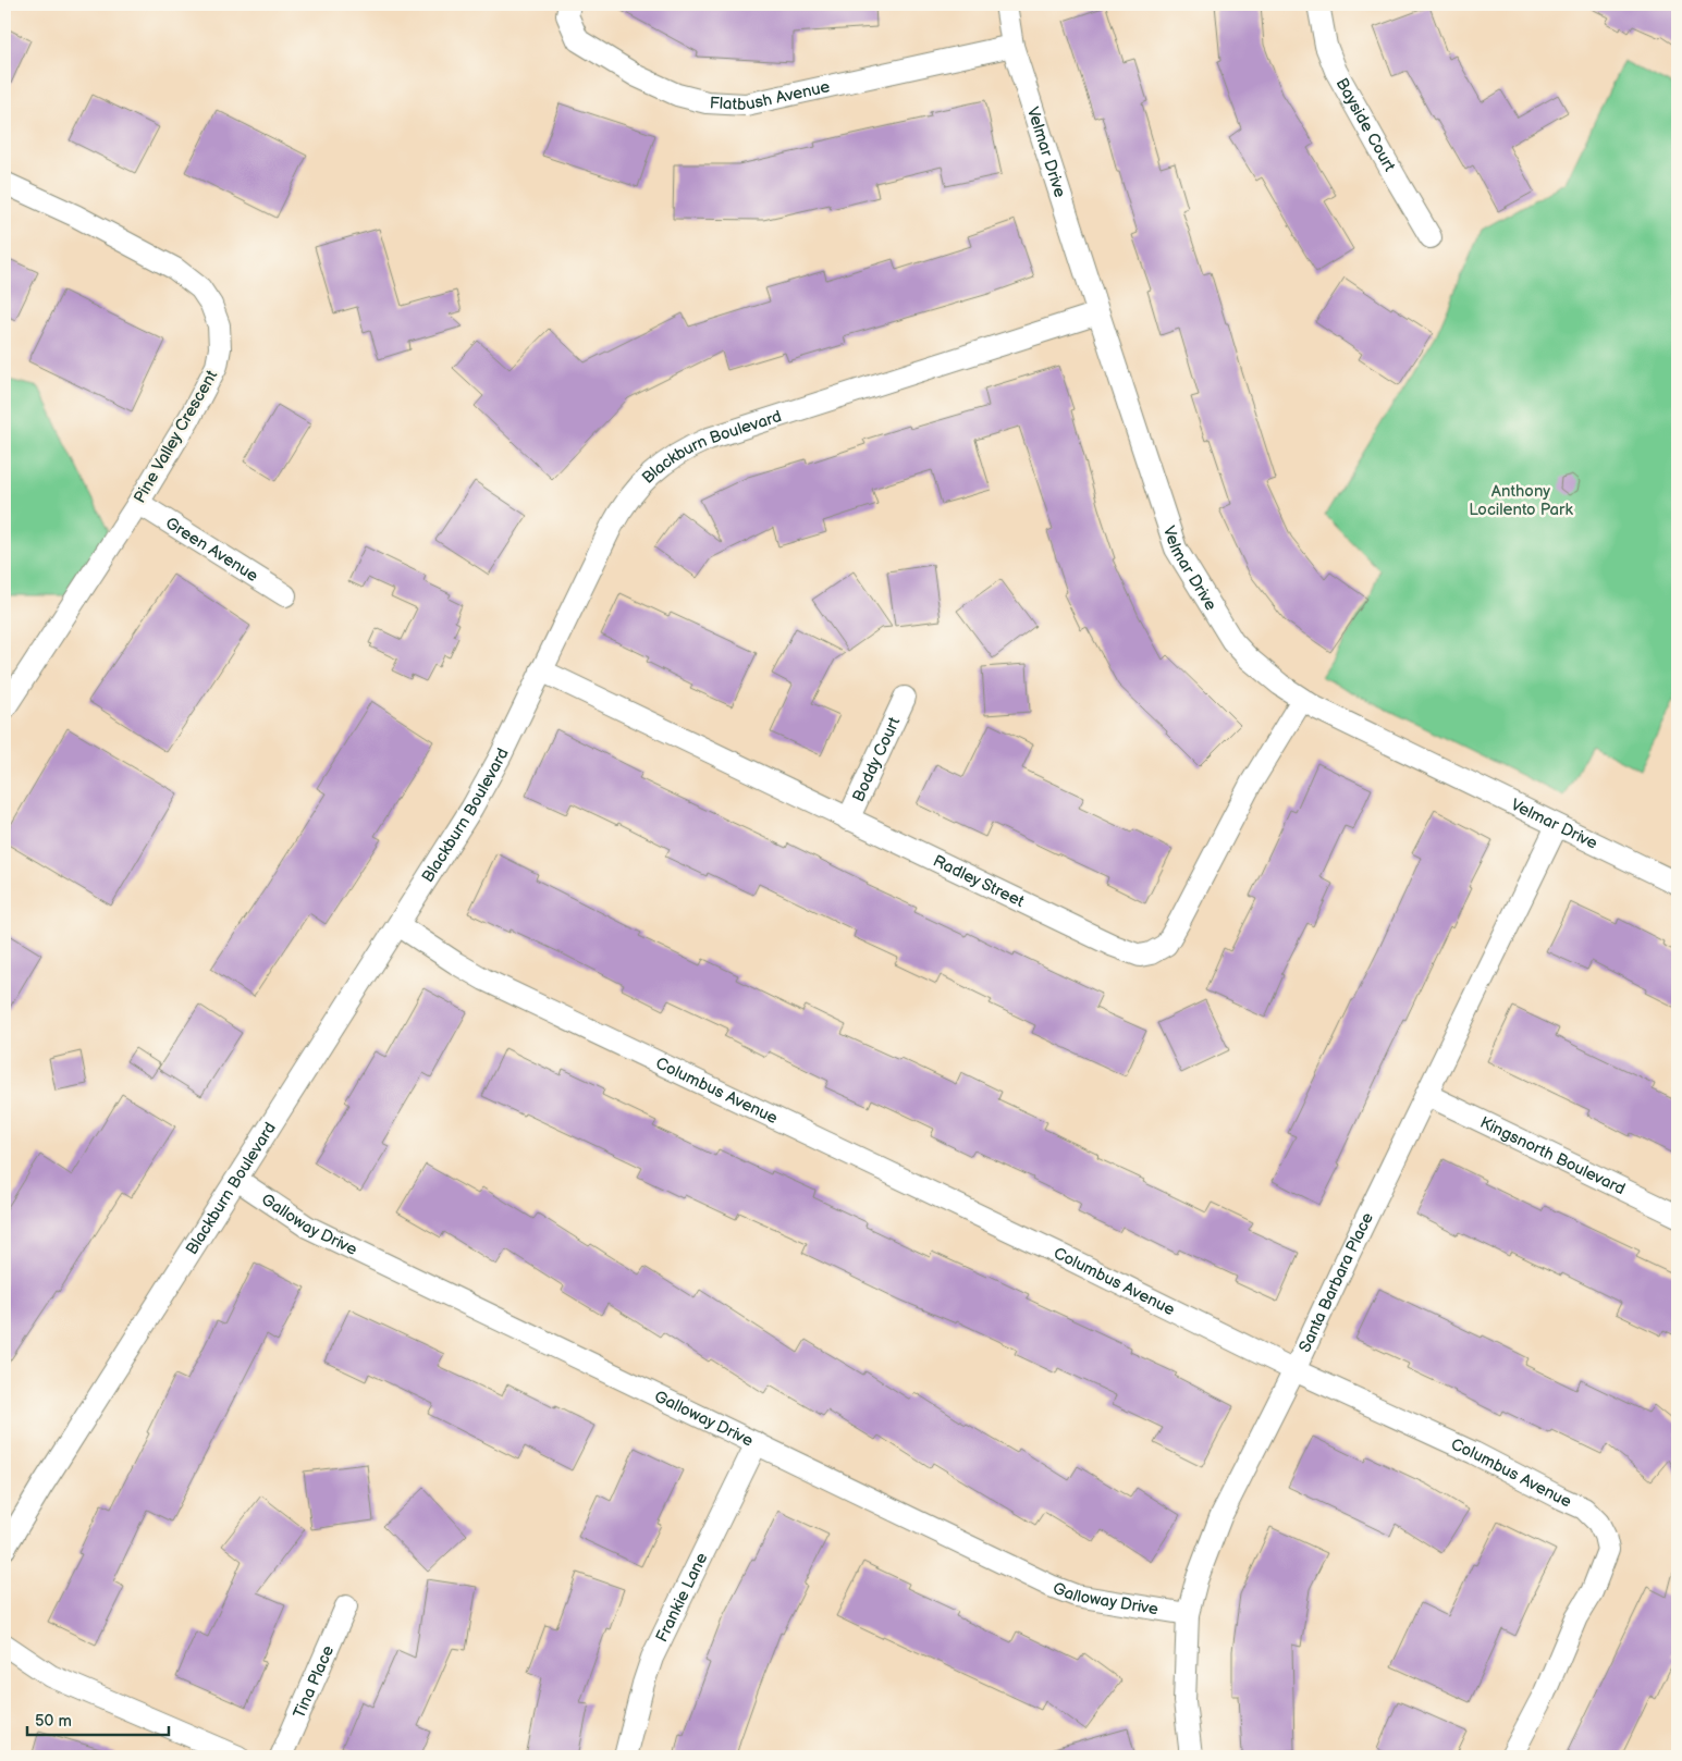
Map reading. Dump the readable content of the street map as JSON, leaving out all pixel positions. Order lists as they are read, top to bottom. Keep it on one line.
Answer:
{"streets":{"street":["Flatbush Avenue","Bayside Court","Velmar Drive","Pine Valley Crescent","Blackburn Boulevard","Green Avenue","Boddy Court","Radley Street","Columbus Avenue","Kingsnorth Boulevard","Galloway Drive","Santa Barbara Place","Frankie Lane","Tina Place"]},"crossings":[["Flatbush Avenue","Velmar Drive"],["Velmar Drive","Blackburn Boulevard"],["Velmar Drive","Radley Street"],["Velmar Drive","Santa Barbara Place"],["Pine Valley Crescent","Green Avenue"],["Blackburn Boulevard","Radley Street"],["Blackburn Boulevard","Columbus Avenue"],["Blackburn Boulevard","Galloway Drive"],["Boddy Court","Radley Street"],["Columbus Avenue","Santa Barbara Place"],["Kingsnorth Boulevard","Santa Barbara Place"],["Galloway Drive","Santa Barbara Place"],["Galloway Drive","Frankie Lane"]],"parks":["Anthony Locilento Park"],"scale_bar":"50 m"}
